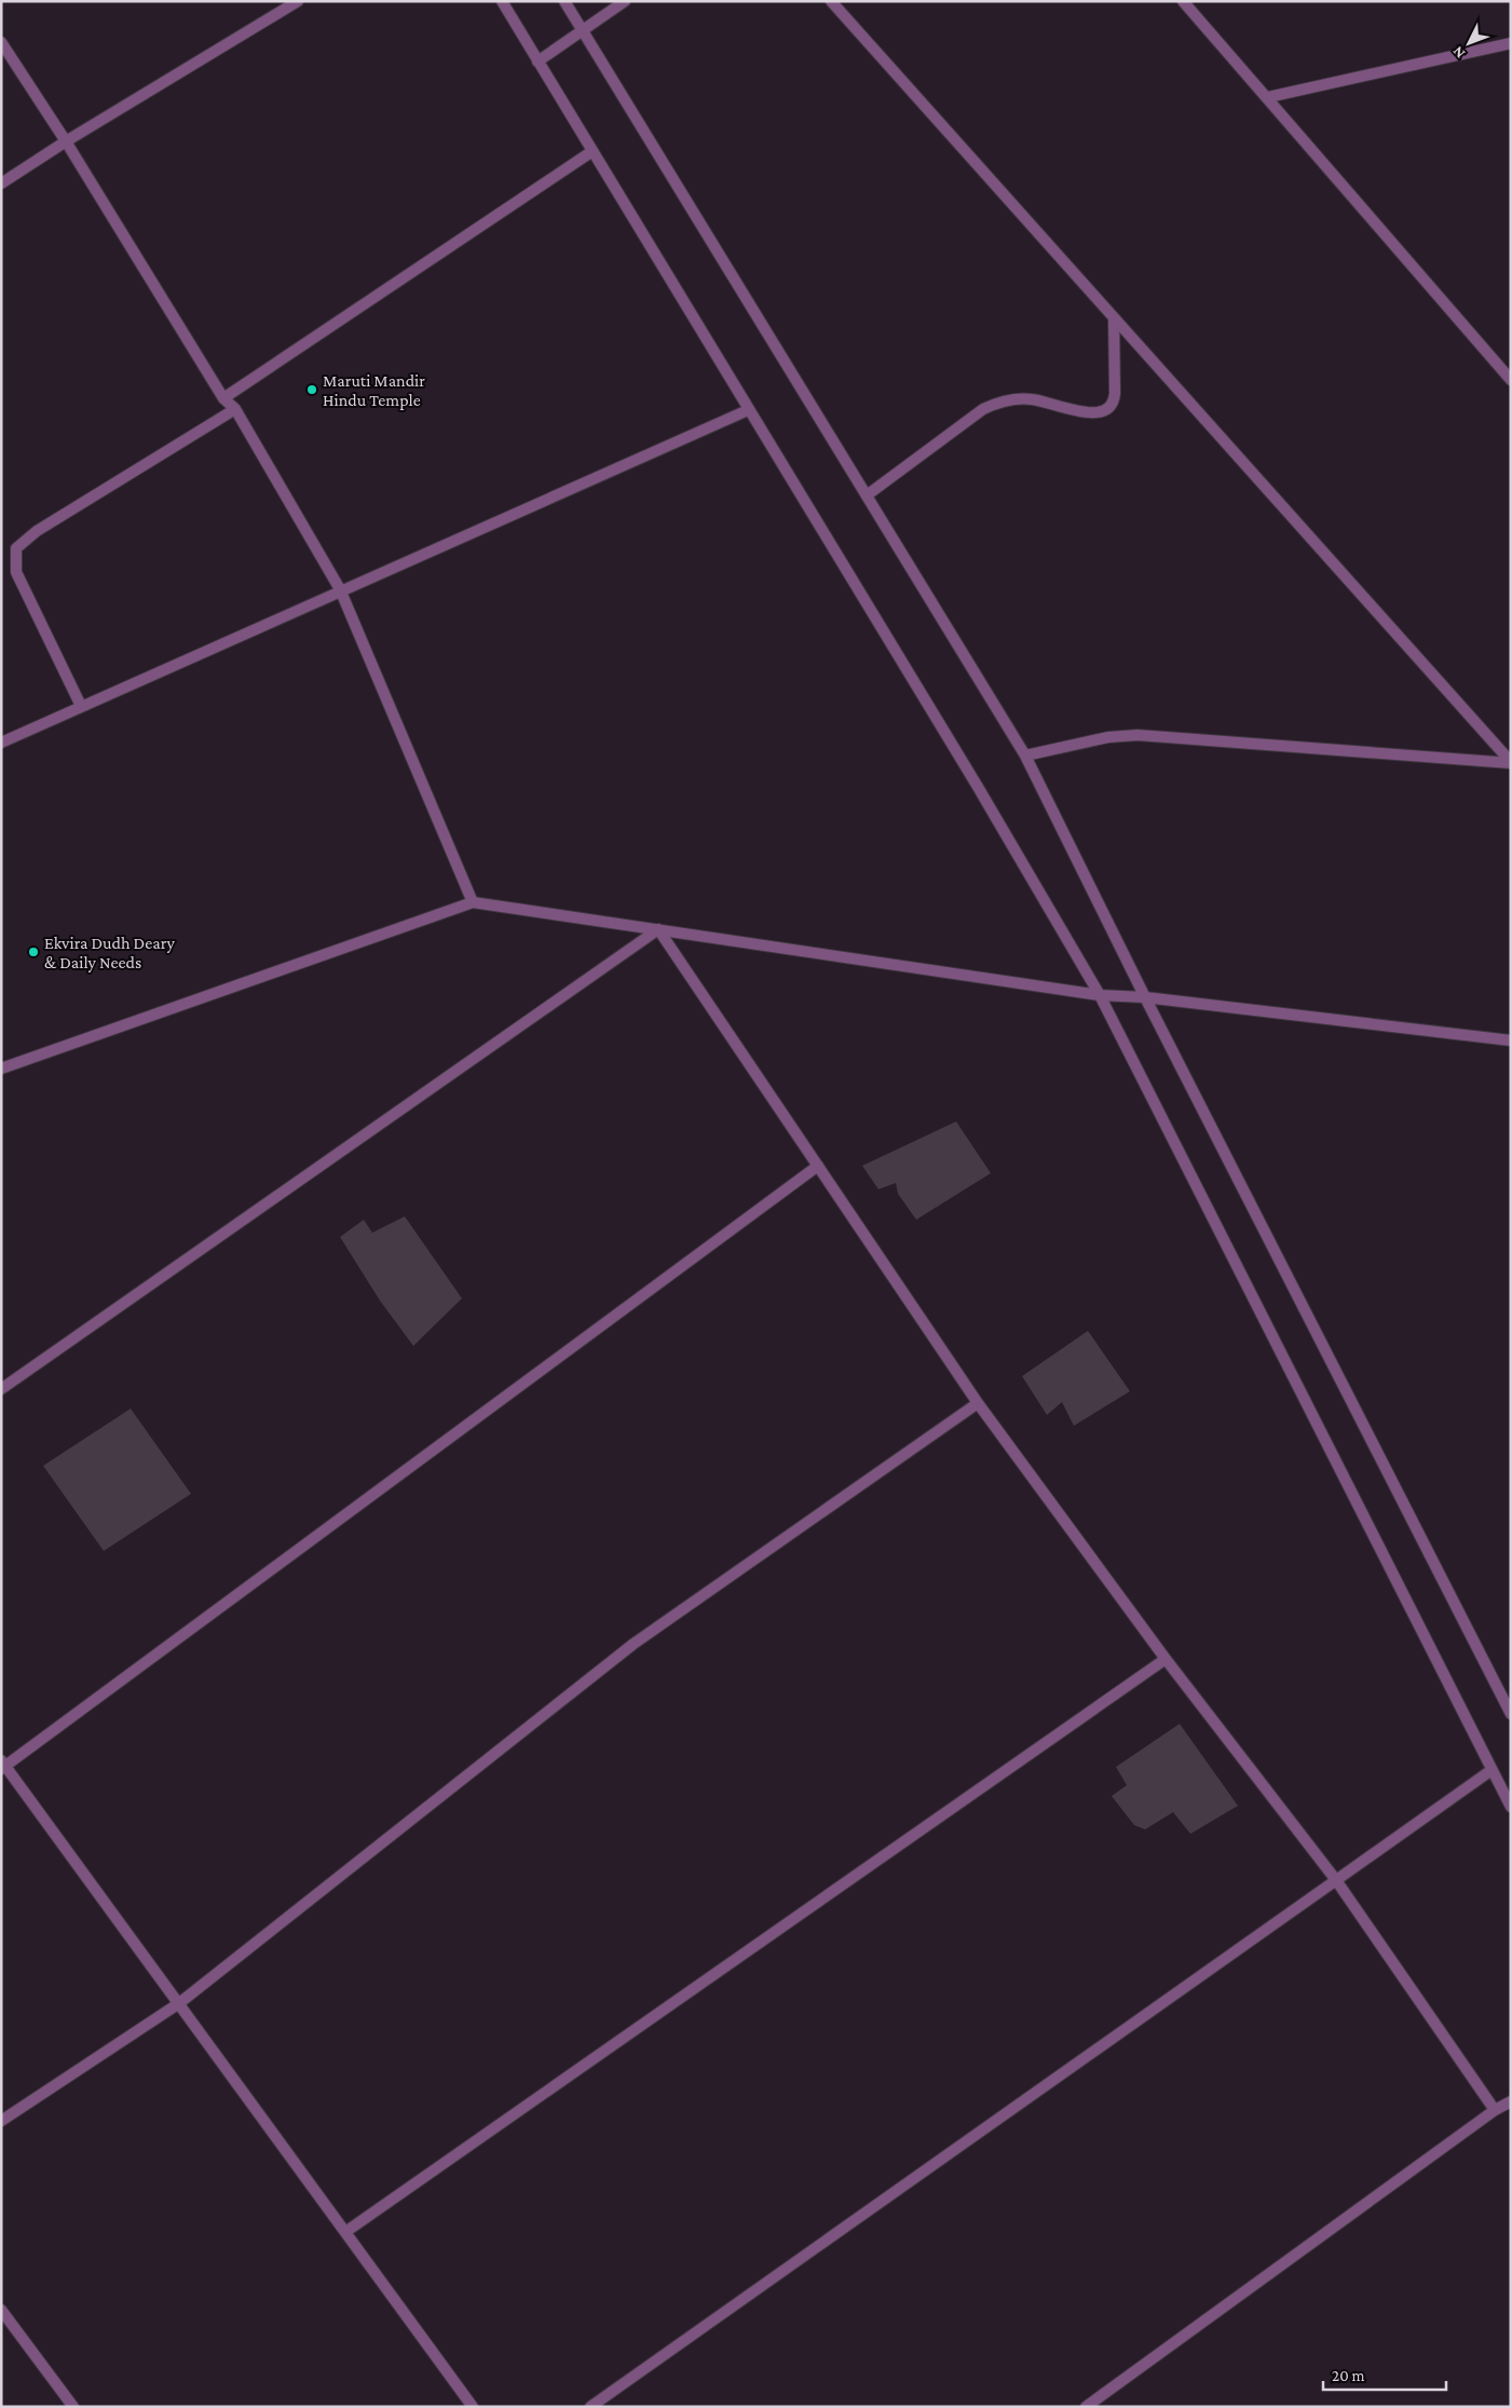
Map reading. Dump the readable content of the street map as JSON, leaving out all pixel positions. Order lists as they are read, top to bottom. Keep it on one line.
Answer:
{"places":["Maruti Mandir Hindu Temple","Ekvira Dudh Deary & Daily Needs"],"scale_bar":"20 m","north":"bottom left"}
